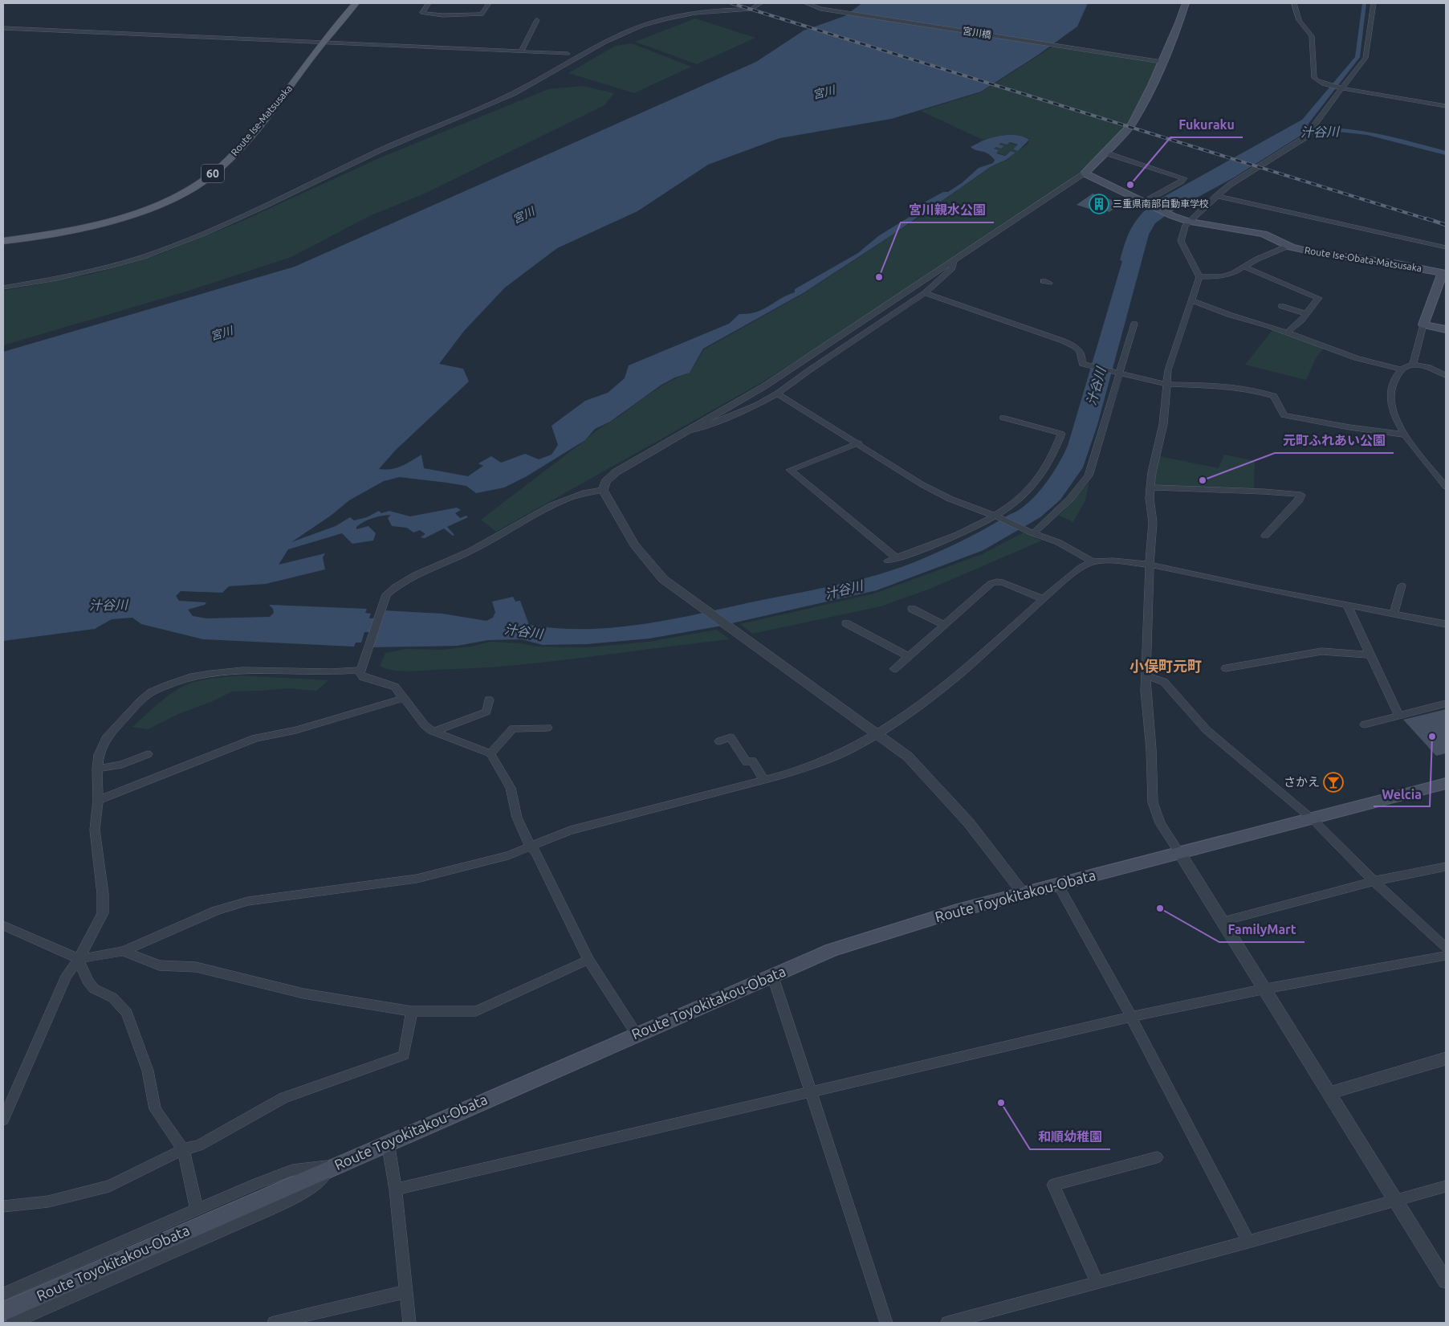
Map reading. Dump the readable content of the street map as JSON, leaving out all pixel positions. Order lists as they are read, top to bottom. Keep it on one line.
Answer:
{"streets":{"main road":["Route Ise-Matsusaka","60","Route Ise-Obata-Matsusaka","Route Toyokitakou-Obata"],"street":["宮川橋"]},"districts":["小俣町元町"],"water":["宮川","汁谷川"],"places":{"other":["Fukuraku","宮川親水公園","元町ふれあい公園","Welcia","FamilyMart","和順幼稚園"],"building":["三重県南部自動車学校"],"bar":["さかえ"]}}
